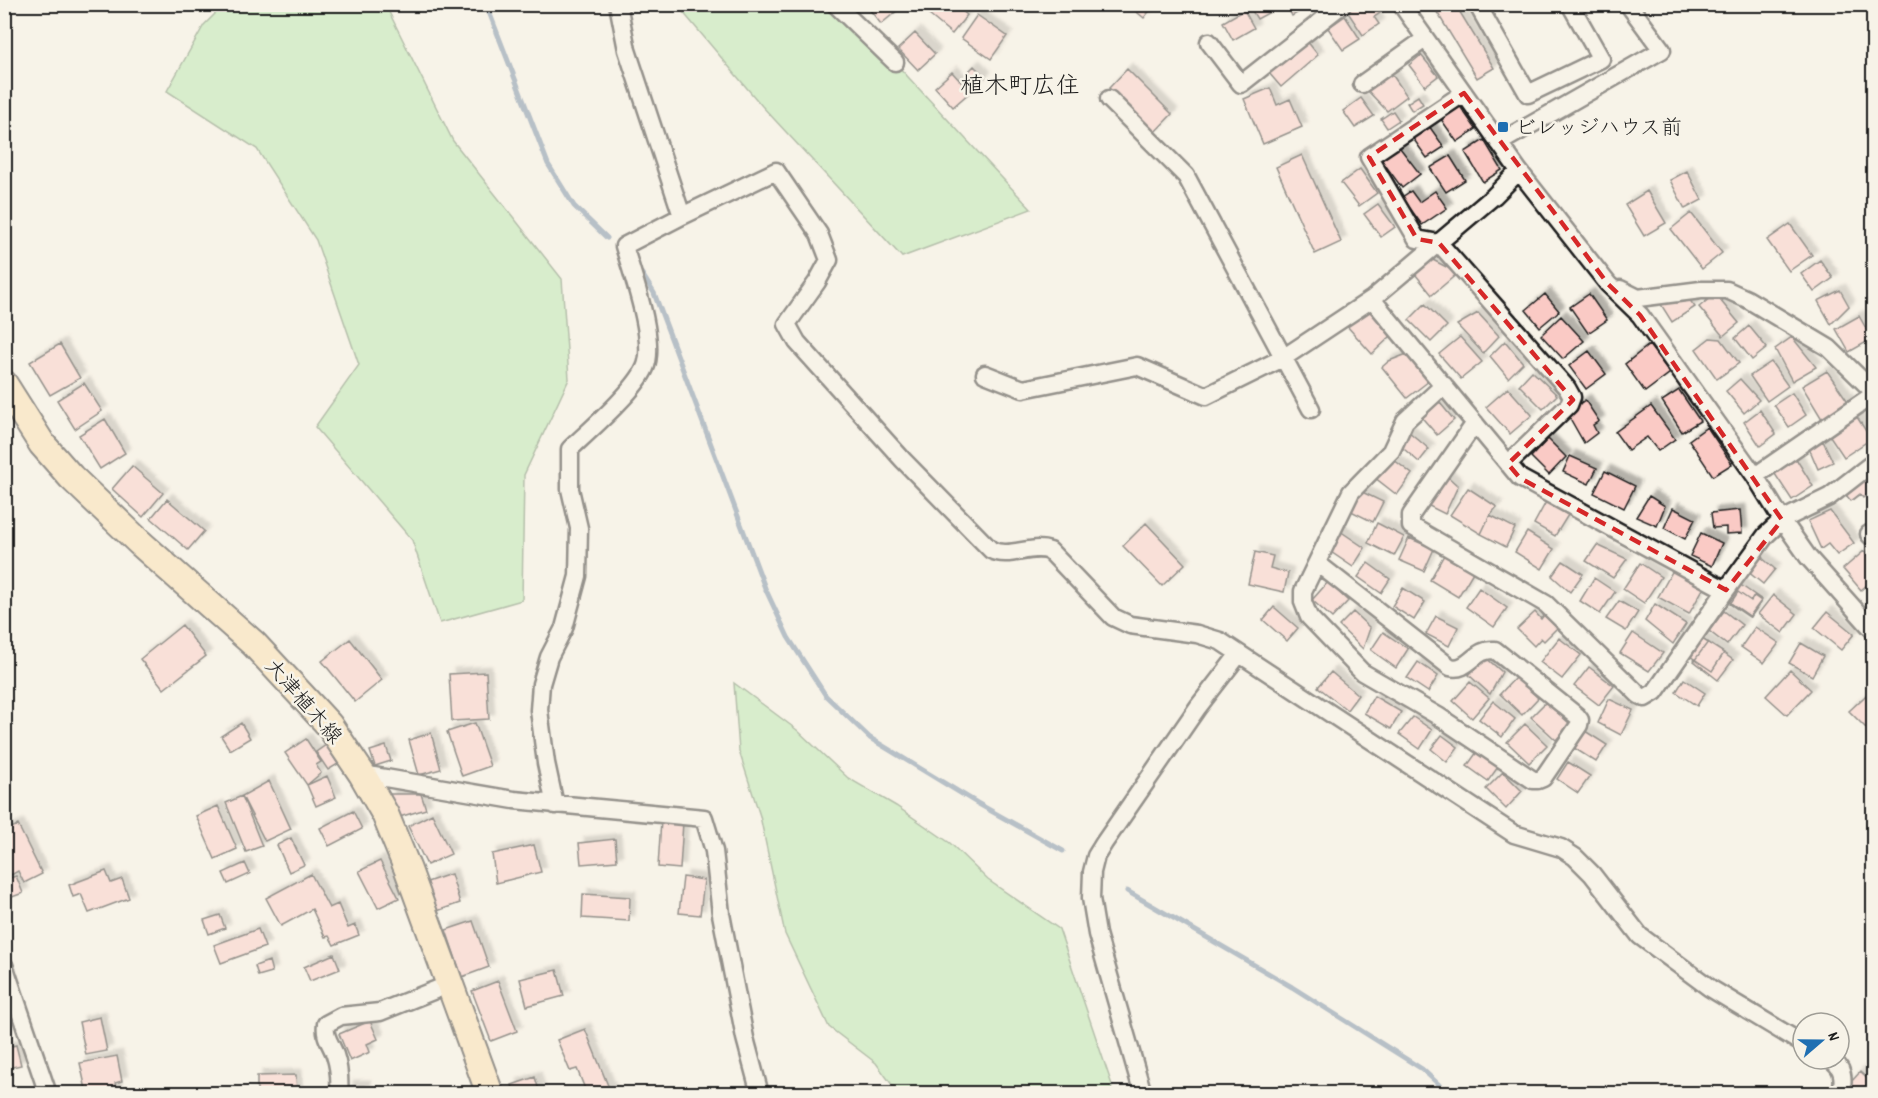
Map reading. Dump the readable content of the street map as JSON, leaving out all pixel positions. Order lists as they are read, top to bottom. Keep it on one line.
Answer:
{"streets":{"main road":["大津植木線"]},"districts":["植木町広住"],"places":{"transit":["ビレッジハウス前"]},"north":"right"}
